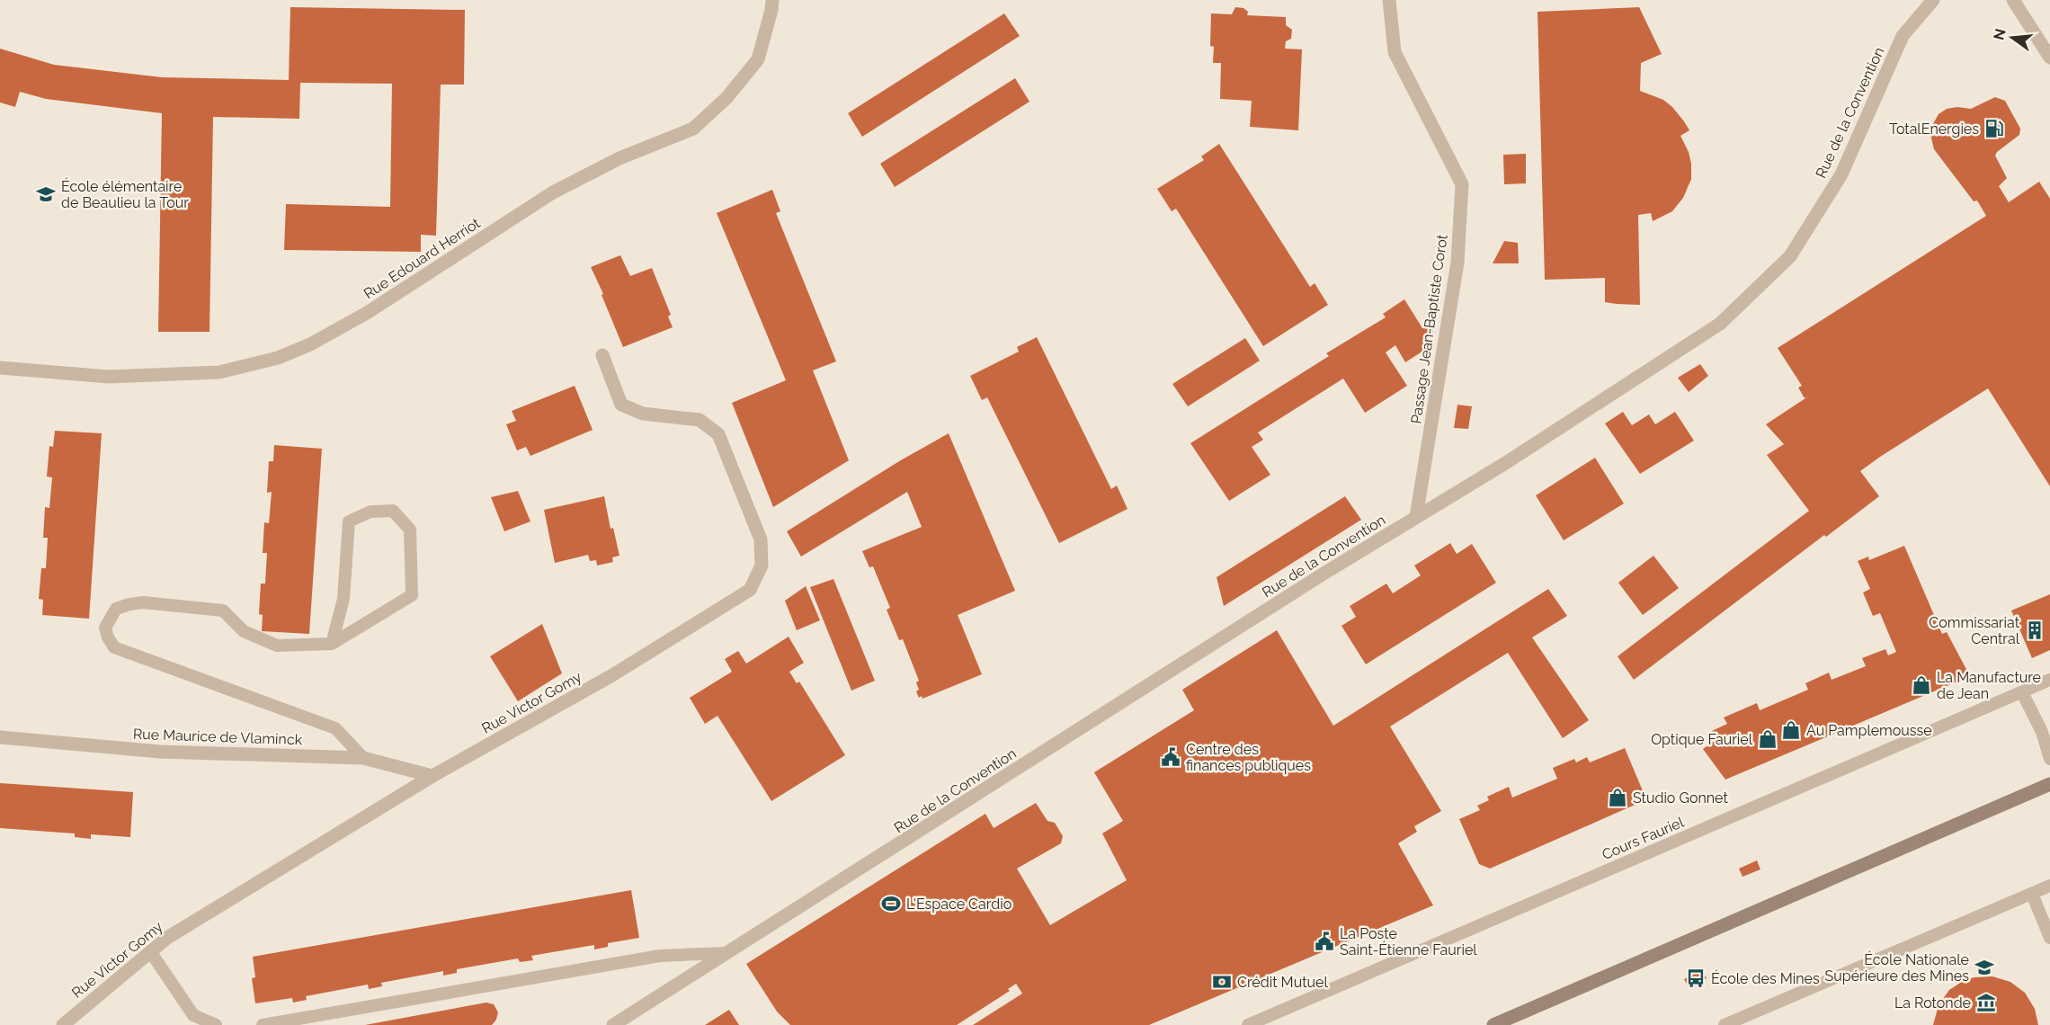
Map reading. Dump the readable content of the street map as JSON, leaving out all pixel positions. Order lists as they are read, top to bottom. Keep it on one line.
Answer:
{"streets":{"street":["Rue de la Convention","Rue Edouard Herriot","Passage Jean-Baptiste Corot","Rue Victor Gomy","Rue Maurice de Vlaminck"],"lane":["Cours Fauriel"]},"crossings":[["Rue de la Convention","Passage Jean-Baptiste Corot"],["Rue Victor Gomy","Rue Maurice de Vlaminck"]],"places":{"fuel station":["TotalEnergies"],"school or university":["École élémentaire de Beaulieu la Tour","École Nationale Supérieure des Mines"],"building":["Commissariat Central"],"shop":["La Manufacture de Jean","Au Pamplemousse","Optique Fauriel","Studio Gonnet"],"public building":["Centre des finances publiques","La Poste Saint-Étienne Fauriel"],"sports":["L'Espace Cardio"],"bus stop":["École des Mines"],"bank":["Crédit Mutuel"],"museum":["La Rotonde"]},"north":"left"}
